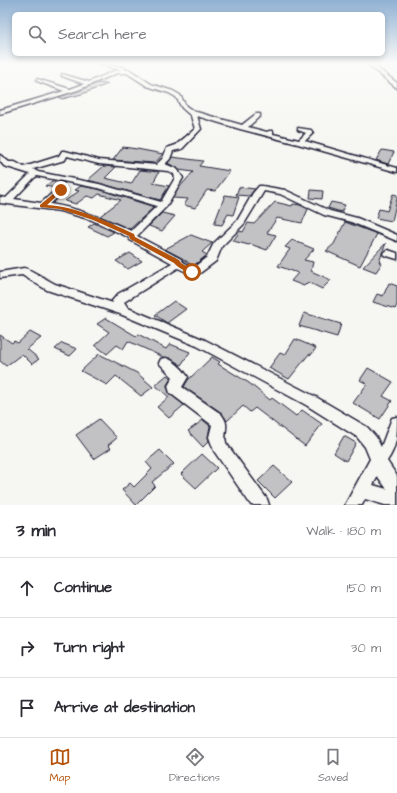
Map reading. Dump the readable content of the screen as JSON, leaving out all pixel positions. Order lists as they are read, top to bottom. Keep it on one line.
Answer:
{"page":{"search":"Search here","heading":["3 min","Walk · 180 m"],"list":[["Continue","150 m"],["Turn right","30 m"],"Arrive at destination"],"nav":["Map","Directions","Saved"]}}
